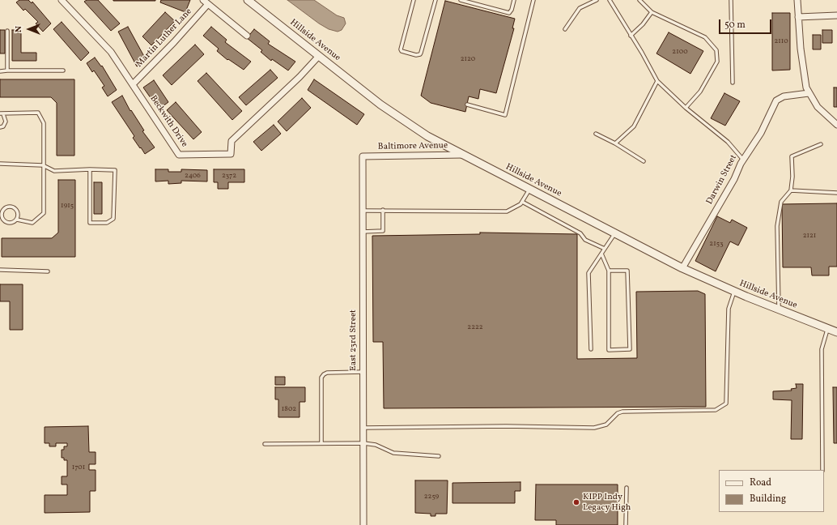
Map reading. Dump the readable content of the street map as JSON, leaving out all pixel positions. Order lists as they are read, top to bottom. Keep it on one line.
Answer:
{"streets":{"street":["Martin Luther Lane","Hillside Avenue","Beckwith Drive","Baltimore Avenue","Darwin Street","East 23rd Street"]},"crossings":[["Martin Luther Lane","Beckwith Drive"],["Hillside Avenue","Beckwith Drive"],["Hillside Avenue","Baltimore Avenue"],["Hillside Avenue","Darwin Street"],["Baltimore Avenue","East 23rd Street"]],"places":["KIPP Indy Legacy High"],"house_numbers":["2110","2100","2120","2406","2372","1915","2121","2153","2222","1802","1701","2259"],"legend":["Road","Building"],"scale_bar":"50 m","north":"left"}
